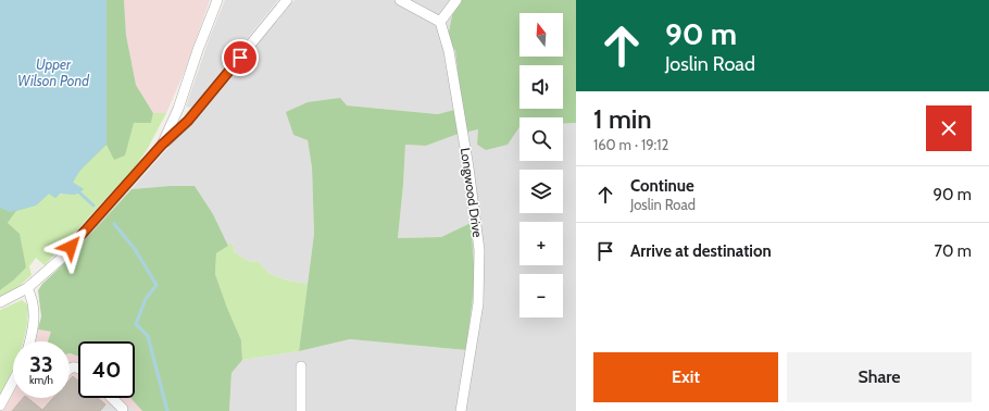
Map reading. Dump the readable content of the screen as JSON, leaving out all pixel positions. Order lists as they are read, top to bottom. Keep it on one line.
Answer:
{"streets":{"street":["Longwood Drive"]},"water":["Upper Wilson Pond"],"north":"top","page":{"turn":["90 m","Joslin Road"],"map_buttons":["+","−"],"heading":["1 min","160 m · 19:12"],"list":[{"name":"Continue","note":"Joslin Road","value":"90 m"},{"name":"Arrive at destination","value":"70 m"}],"speed":"33 km/h","limit":"40","buttons":["Exit","Share"]}}
